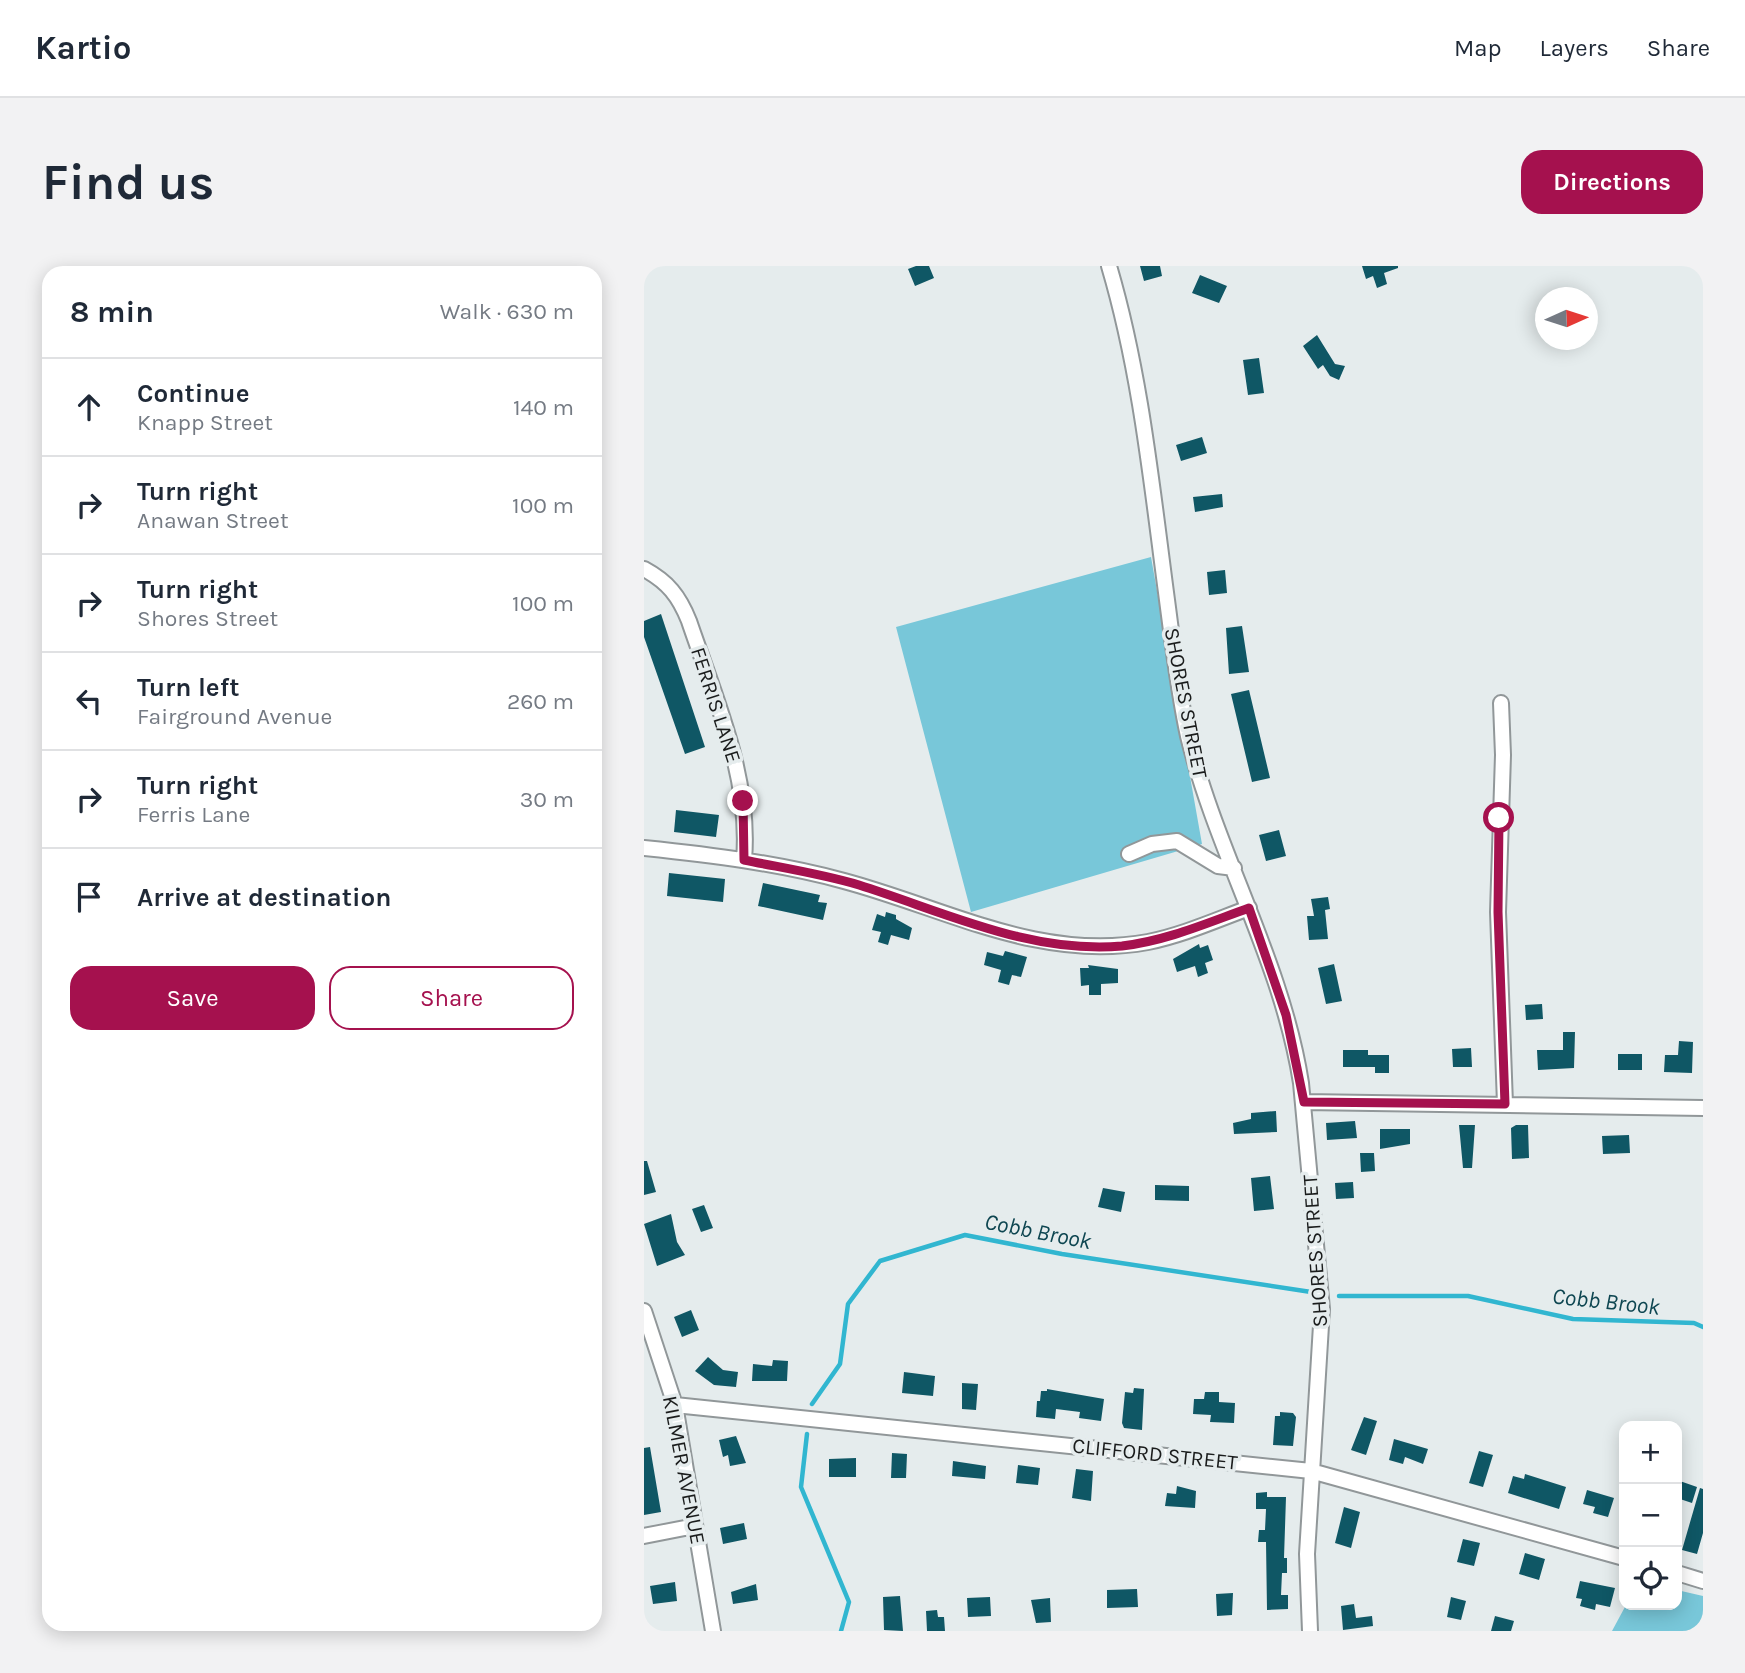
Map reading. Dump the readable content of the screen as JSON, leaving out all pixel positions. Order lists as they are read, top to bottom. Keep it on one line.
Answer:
{"streets":{"street":["SHORES STREET","FERRIS LANE","CLIFFORD STREET","KILMER AVENUE"]},"crossings":[["SHORES STREET","CLIFFORD STREET"],["CLIFFORD STREET","KILMER AVENUE"]],"water":["Cobb Brook"],"north":"right","page":{"header":"Kartio","nav":["Map","Layers","Share"],"buttons":["Directions",["Save","Share"]],"title":"Find us","heading":["8 min","Walk · 630 m"],"list":[["Continue","Knapp Street","140 m"],["Turn right","Anawan Street","100 m"],["Turn right","Shores Street","100 m"],["Turn left","Fairground Avenue","260 m"],["Turn right","Ferris Lane","30 m"],"Arrive at destination"],"map_buttons":["+","−"]}}
